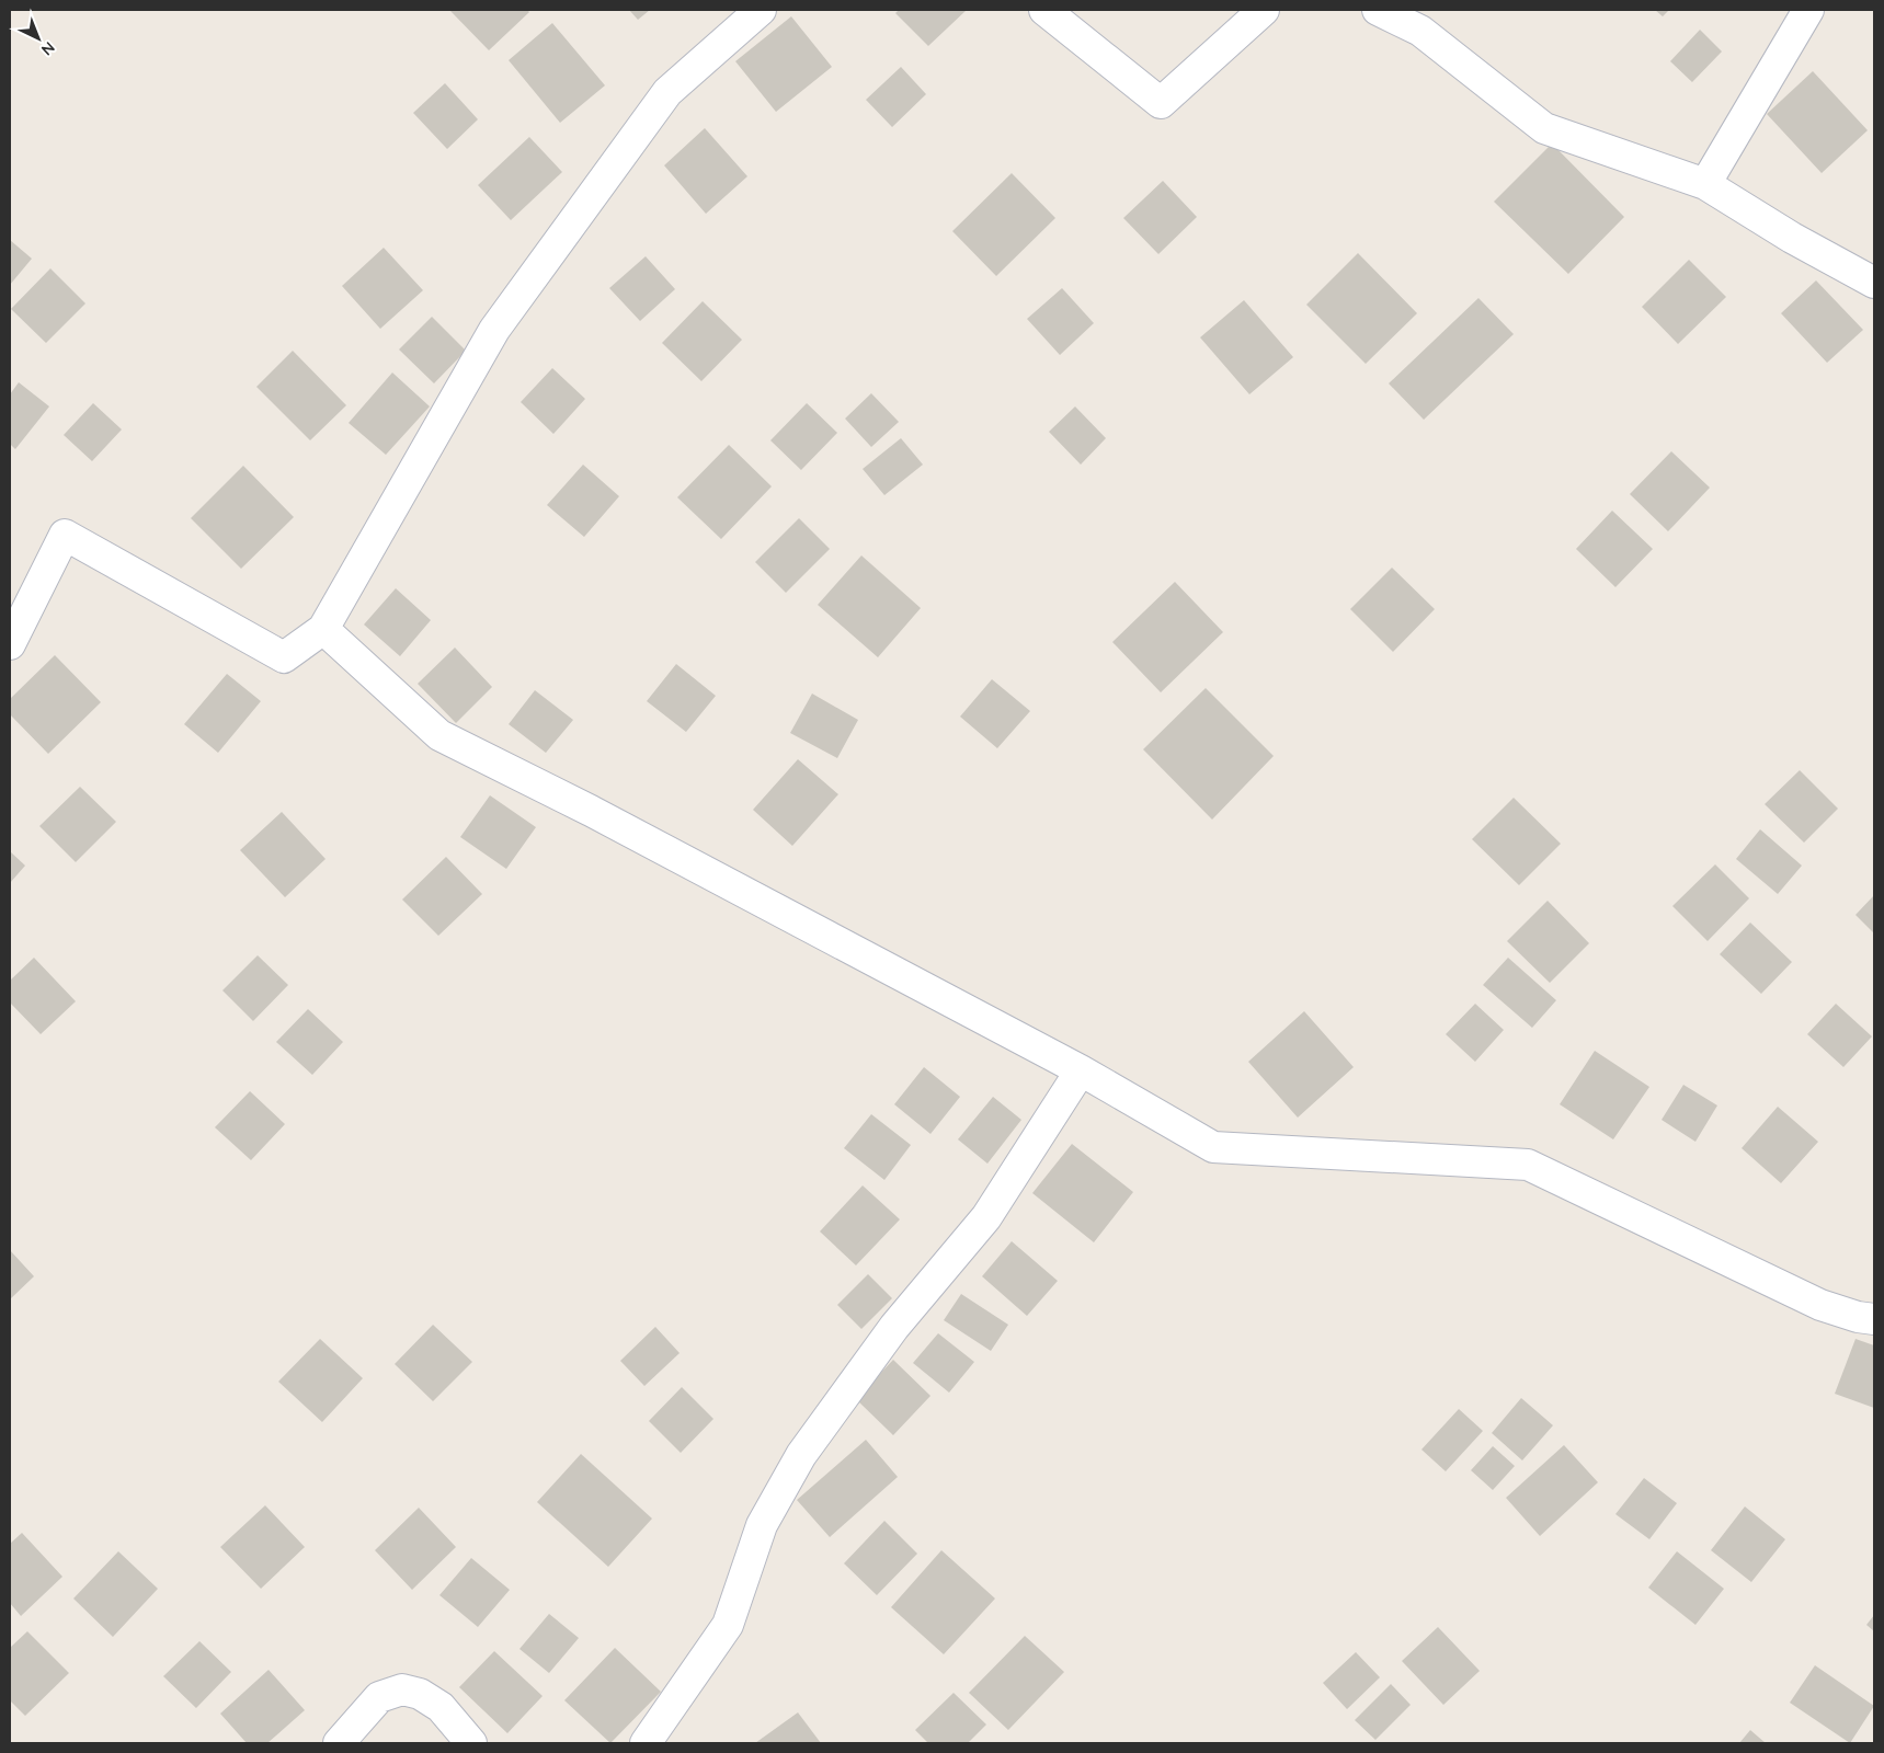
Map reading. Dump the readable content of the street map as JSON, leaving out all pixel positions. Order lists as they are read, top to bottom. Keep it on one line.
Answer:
{"north":"bottom right"}
